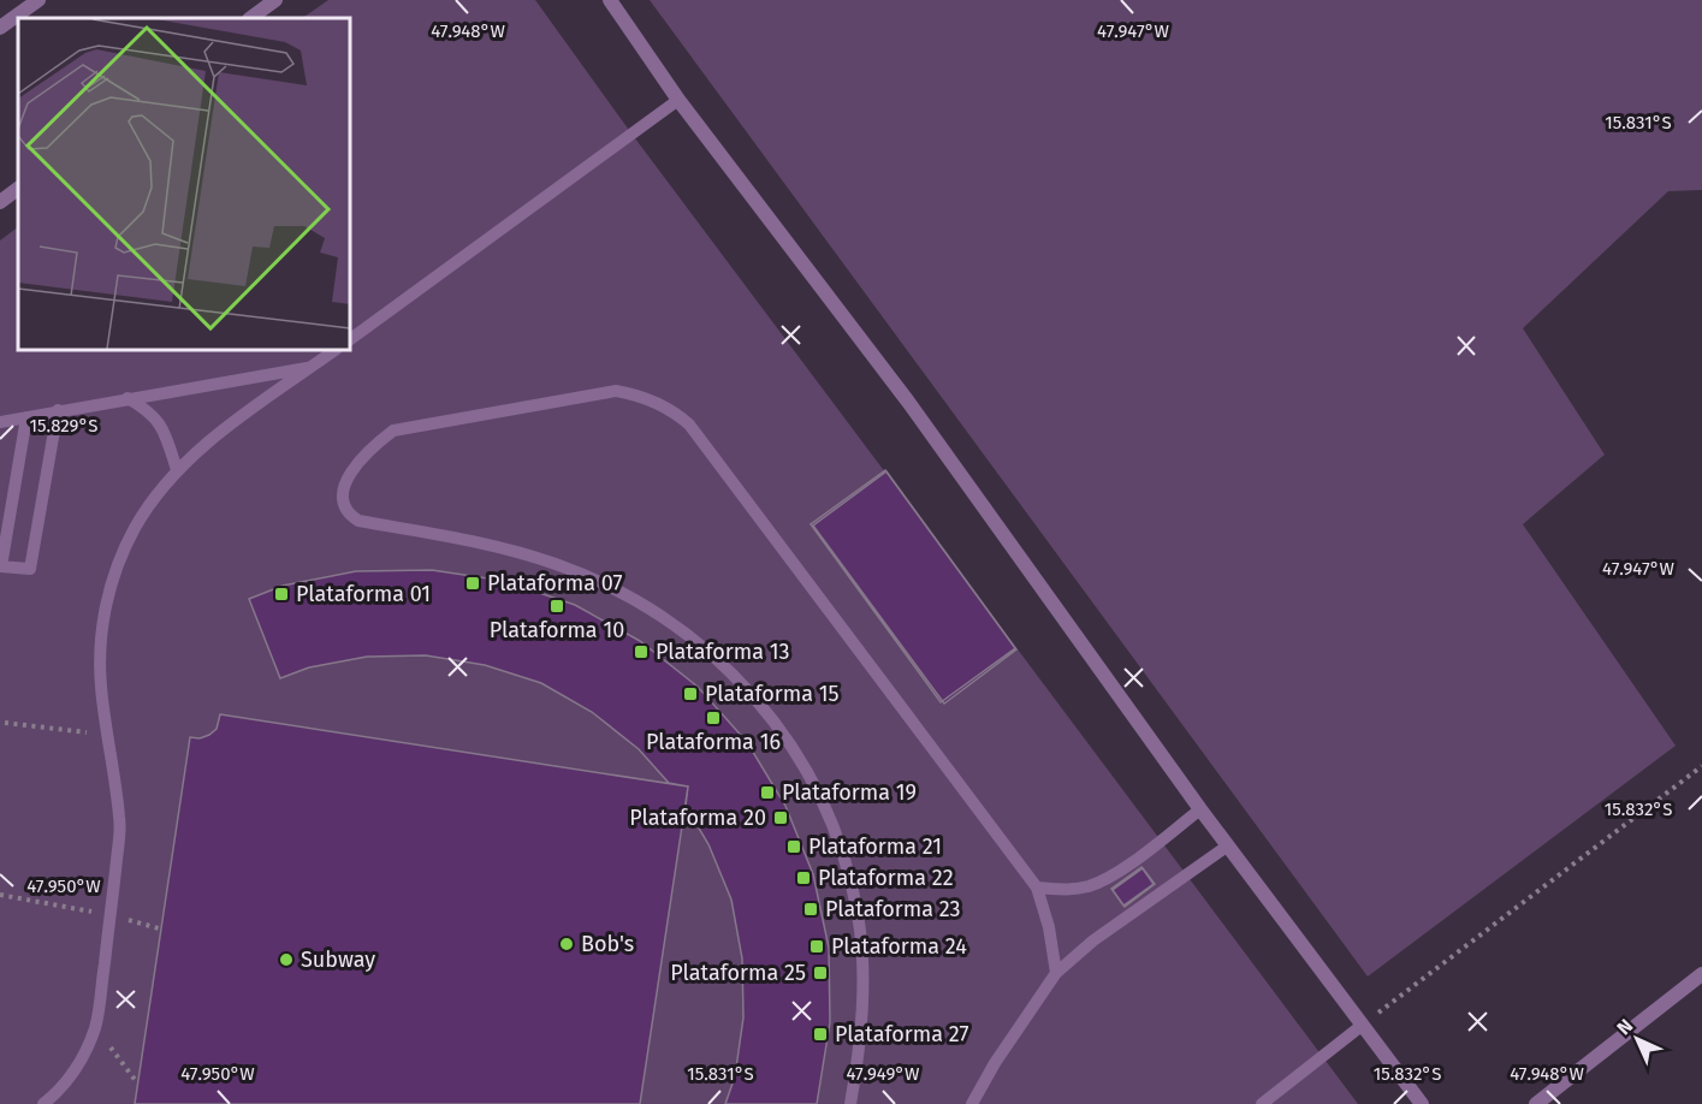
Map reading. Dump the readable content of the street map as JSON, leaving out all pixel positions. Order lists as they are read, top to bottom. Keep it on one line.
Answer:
{"places":{"transit":["Plataforma 07","Plataforma 01","Plataforma 10","Plataforma 13","Plataforma 15","Plataforma 16","Plataforma 19","Plataforma 20","Plataforma 21","Plataforma 22","Plataforma 23","Plataforma 24","Plataforma 25","Plataforma 27"],"other":["Bob's","Subway"]},"north":"top left","coordinates":["47.947°W","47.948°W","15.831°S","15.829°S","15.832°S","47.950°W","47.949°W"]}
